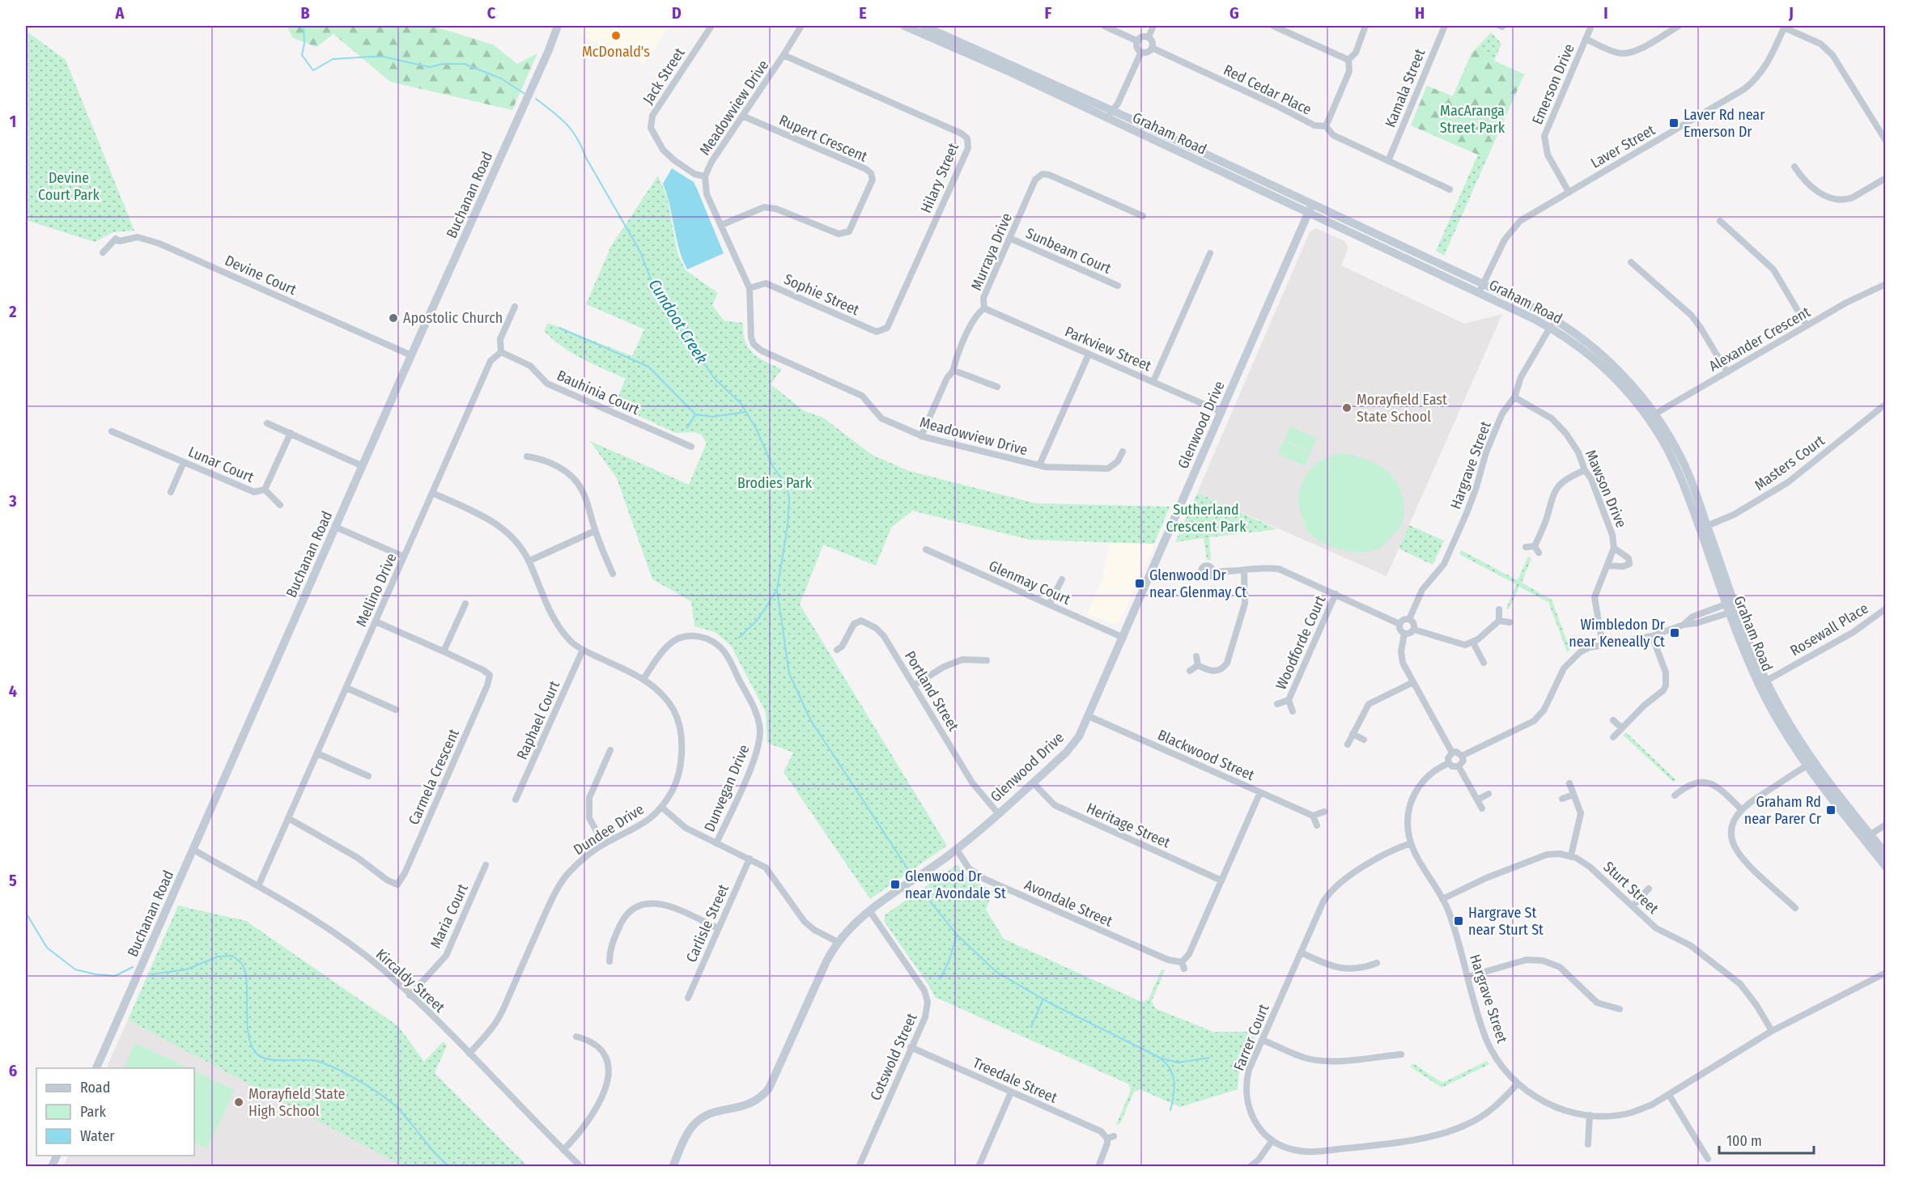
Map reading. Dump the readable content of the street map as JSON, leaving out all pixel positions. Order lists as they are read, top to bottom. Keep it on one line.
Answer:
{"streets":{"main road":["Graham Road","Buchanan Road","Glenwood Drive"],"street":["Jack Street","Emerson Drive","Kamala Street","Red Cedar Place","Meadowview Drive","Rupert Crescent","Laver Street","Hilary Street","Sunbeam Court","Murraya Drive","Devine Court","Sophie Street","Alexander Crescent","Parkview Street","Bauhinia Court","Masters Court","Lunar Court","Hargrave Street","Mawson Drive","Glenmay Court","Mellino Drive","Rosewall Place","Woodforde Court","Portland Street","Raphael Court","Blackwood Street","Carmela Crescent","Dunvegan Drive","Heritage Street","Dundee Drive","Sturt Street","Avondale Street","Maria Court","Carlisle Street","Kircaldy Street","Farrer Court","Cotswold Street","Treedale Street"]},"crossings":[["Jack Street","Meadowview Drive"],["Emerson Drive","Laver Street"],["Kamala Street","Red Cedar Place"],["Meadowview Drive","Rupert Crescent"],["Meadowview Drive","Hilary Street"],["Meadowview Drive","Murraya Drive"],["Meadowview Drive","Sophie Street"],["Graham Road","Laver Street"],["Graham Road","Alexander Crescent"],["Graham Road","Glenwood Drive"],["Graham Road","Masters Court"],["Graham Road","Hargrave Street"],["Graham Road","Rosewall Place"],["Hilary Street","Sophie Street"],["Buchanan Road","Devine Court"],["Buchanan Road","Kircaldy Street"],["Sunbeam Court","Murraya Drive"],["Murraya Drive","Parkview Street"],["Parkview Street","Glenwood Drive"],["Bauhinia Court","Mellino Drive"],["Glenwood Drive","Glenmay Court"],["Glenwood Drive","Portland Street"],["Glenwood Drive","Blackwood Street"],["Glenwood Drive","Heritage Street"],["Glenwood Drive","Avondale Street"],["Glenwood Drive","Cotswold Street"],["Hargrave Street","Mawson Drive"],["Hargrave Street","Sturt Street"],["Hargrave Street","Farrer Court"],["Mellino Drive","Carmela Crescent"],["Mellino Drive","Dundee Drive"],["Mellino Drive","Kircaldy Street"],["Raphael Court","Dundee Drive"],["Blackwood Street","Avondale Street"],["Dunvegan Drive","Dundee Drive"],["Heritage Street","Avondale Street"],["Dundee Drive","Kircaldy Street"],["Maria Court","Kircaldy Street"],["Cotswold Street","Treedale Street"]],"water":["Cundoot Creek"],"parks":["MacAranga Street Park","Devine Court Park","Brodies Park","Sutherland Crescent Park"],"places":{"other":["McDonald's","Apostolic Church","Morayfield East State School","Morayfield State High School"],"transit":["Laver Rd near Emerson Dr","Glenwood Dr near Glenmay Ct","Wimbledon Dr near Keneally Ct","Graham Rd near Parer Cr","Glenwood Dr near Avondale St","Hargrave St near Sturt St"]},"legend":["Road","Park","Water"],"scale_bar":"100 m","grid":{"columns":["A","B","C","D","E","F","G","H","I","J"],"rows":["1","2","3","4","5","6"]}}
